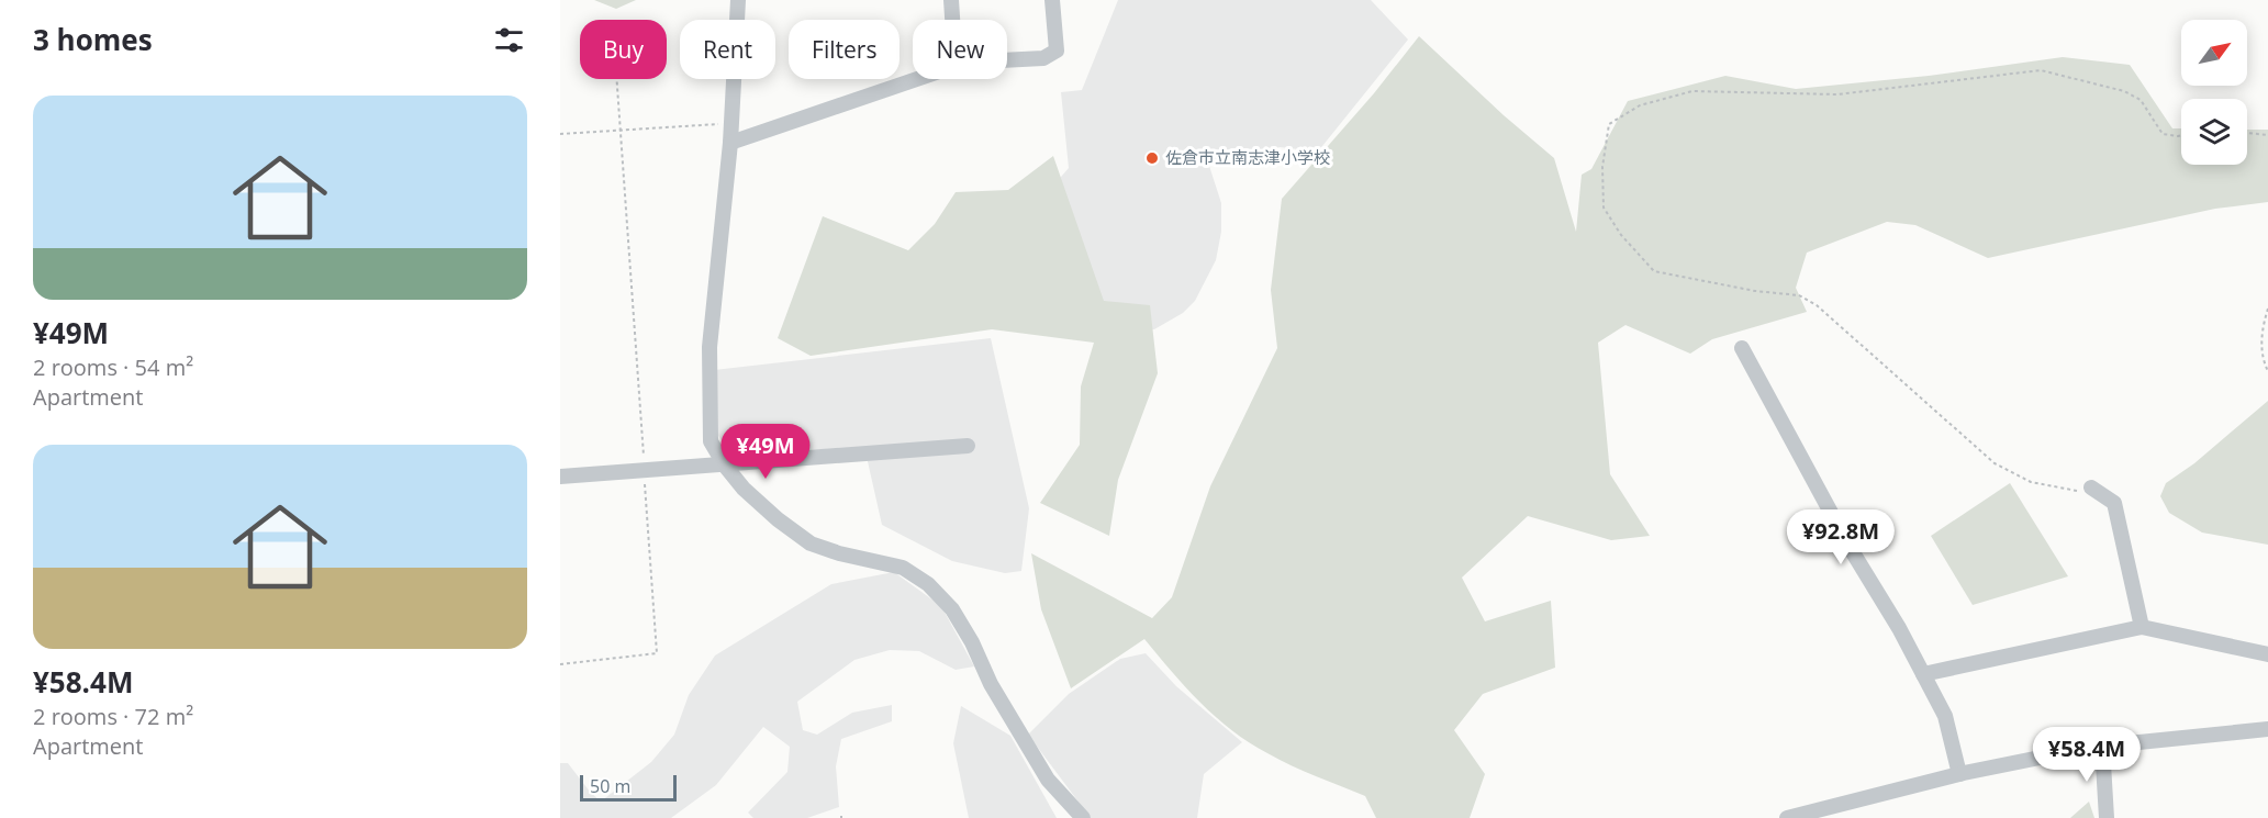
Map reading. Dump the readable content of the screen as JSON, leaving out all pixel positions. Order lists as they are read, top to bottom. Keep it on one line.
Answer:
{"places":["佐倉市立南志津小学校"],"scale_bar":"50 m","north":"top right","page":{"heading":"3 homes","chip":["Buy","Rent","Filters","New"],"list":[{"name":"¥49M","note":"2 rooms · 54 m² · Apartment"},{"name":"¥58.4M","note":"2 rooms · 72 m² · Apartment"}],"price":["¥49M","¥92.8M","¥58.4M"],"scale":"50 m"}}
